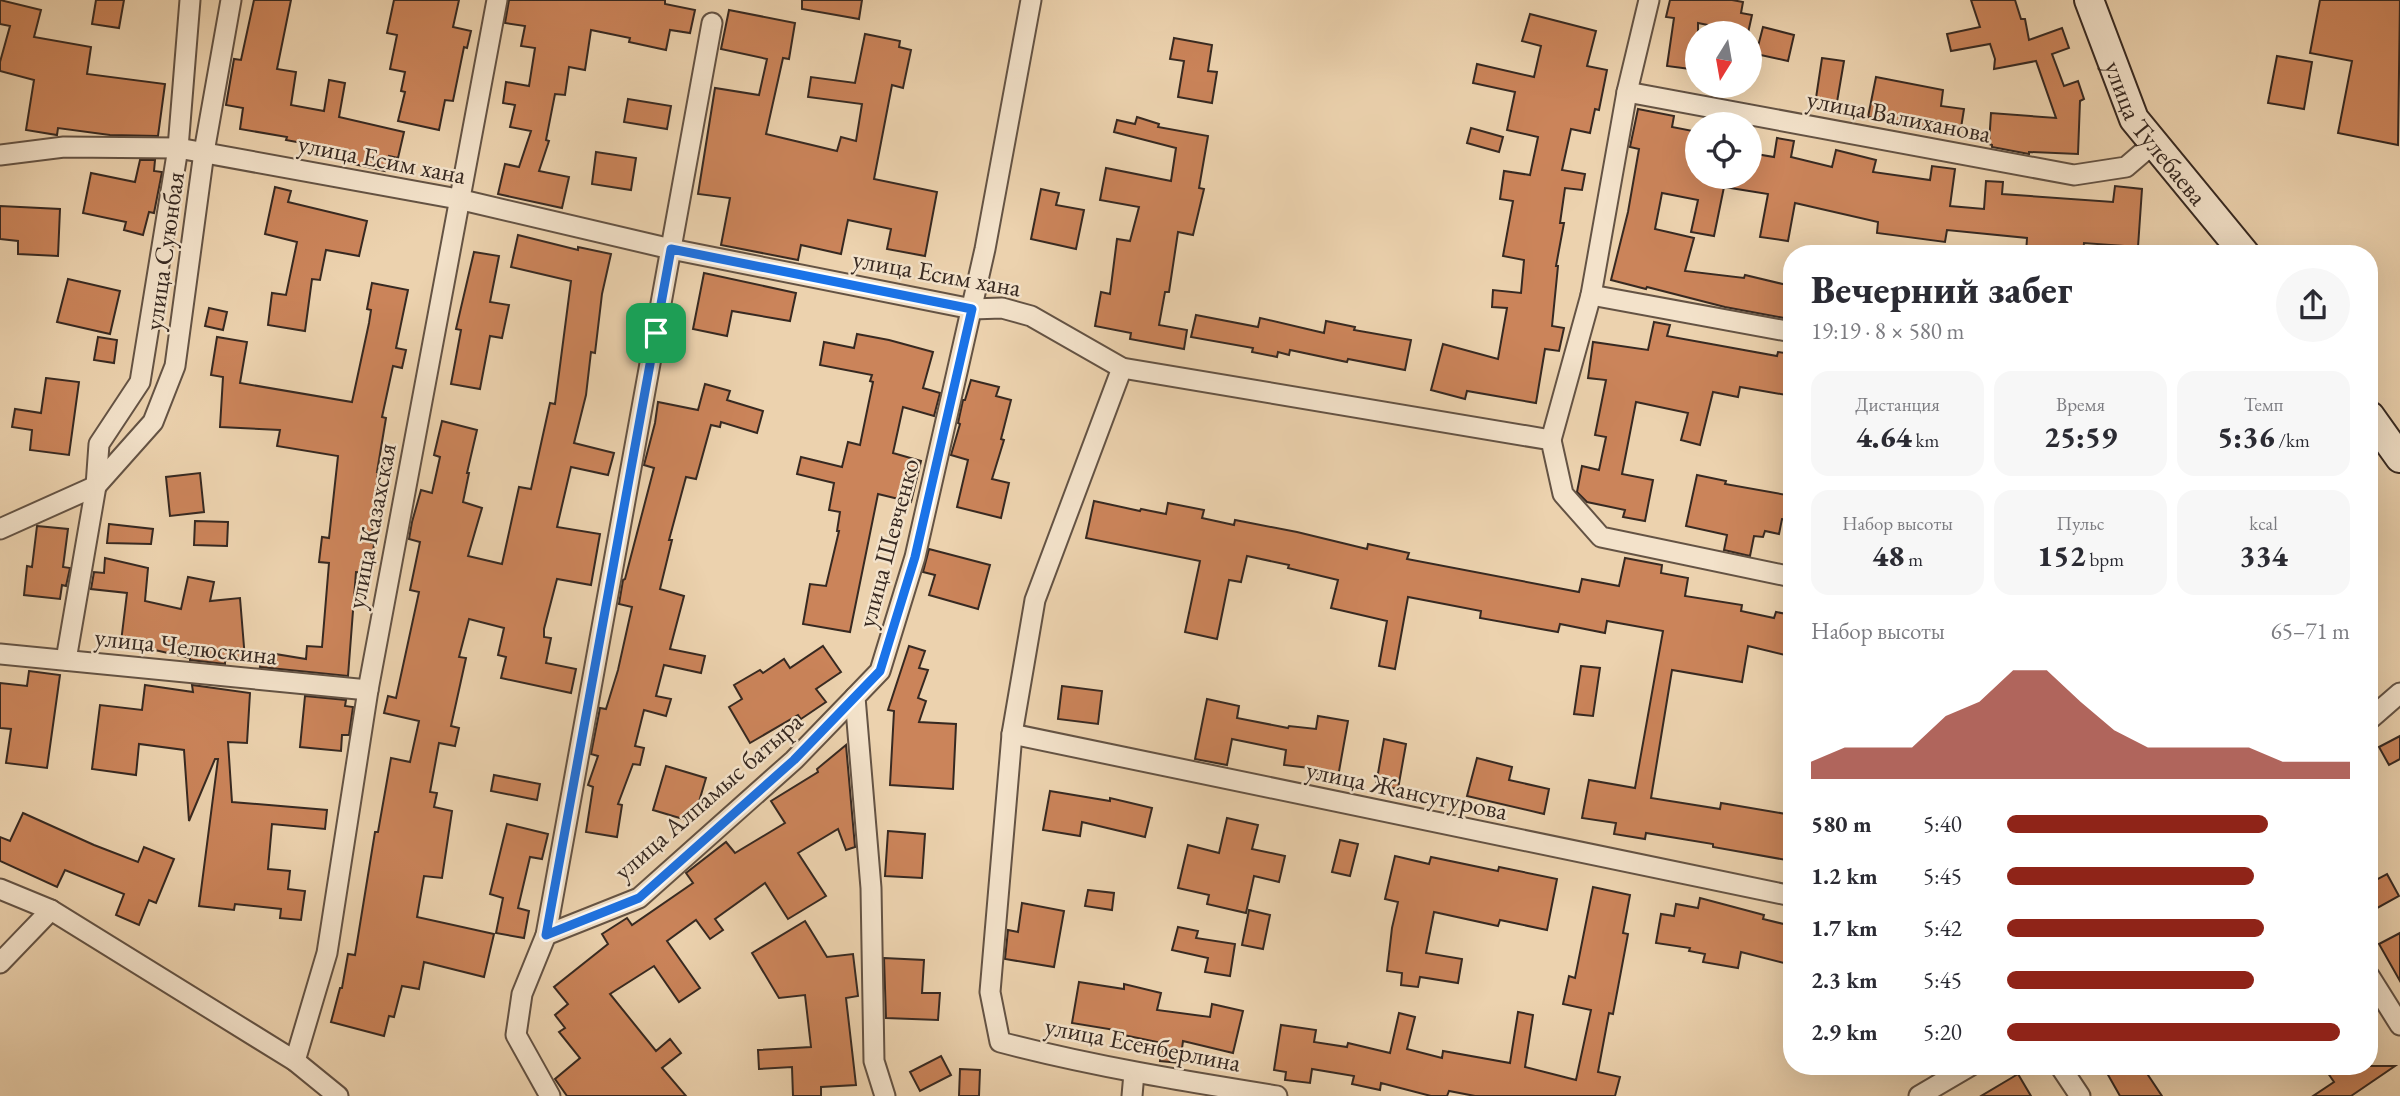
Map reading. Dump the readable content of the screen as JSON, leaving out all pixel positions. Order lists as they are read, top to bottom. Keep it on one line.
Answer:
{"streets":{"street":["улица Валиханова","улица Тулебаева","улица Есим хана","улица Суюнбая","улица Казахская","улица Шевченко","улица Челюскина","улица Жансугурова","улица Алпамыс батыра","улица Есенберлина"]},"crossings":[["улица Валиханова","улица Тулебаева"],["улица Есим хана","улица Суюнбая"],["улица Есим хана","улица Казахская"],["улица Есим хана","улица Шевченко"],["улица Казахская","улица Челюскина"],["улица Шевченко","улица Алпамыс батыра"],["улица Жансугурова","улица Есенберлина"]],"north":"bottom","page":{"heading":["Вечерний забег","19:19 · 8 × 580 m"],"stats":[["Дистанция","4.64 km"],["Время","25:59"],["Темп","5:36 /km"],["Набор высоты","48 m"],["Пульс","152 bpm"],["kcal","334"]],"chart":["Набор высоты","65–71 m"],"list":[{"name":"580 m","note":"5:40"},{"name":"1.2 km","note":"5:45"},{"name":"1.7 km","note":"5:42"},{"name":"2.3 km","note":"5:45"},{"name":"2.9 km","note":"5:20"}]}}
